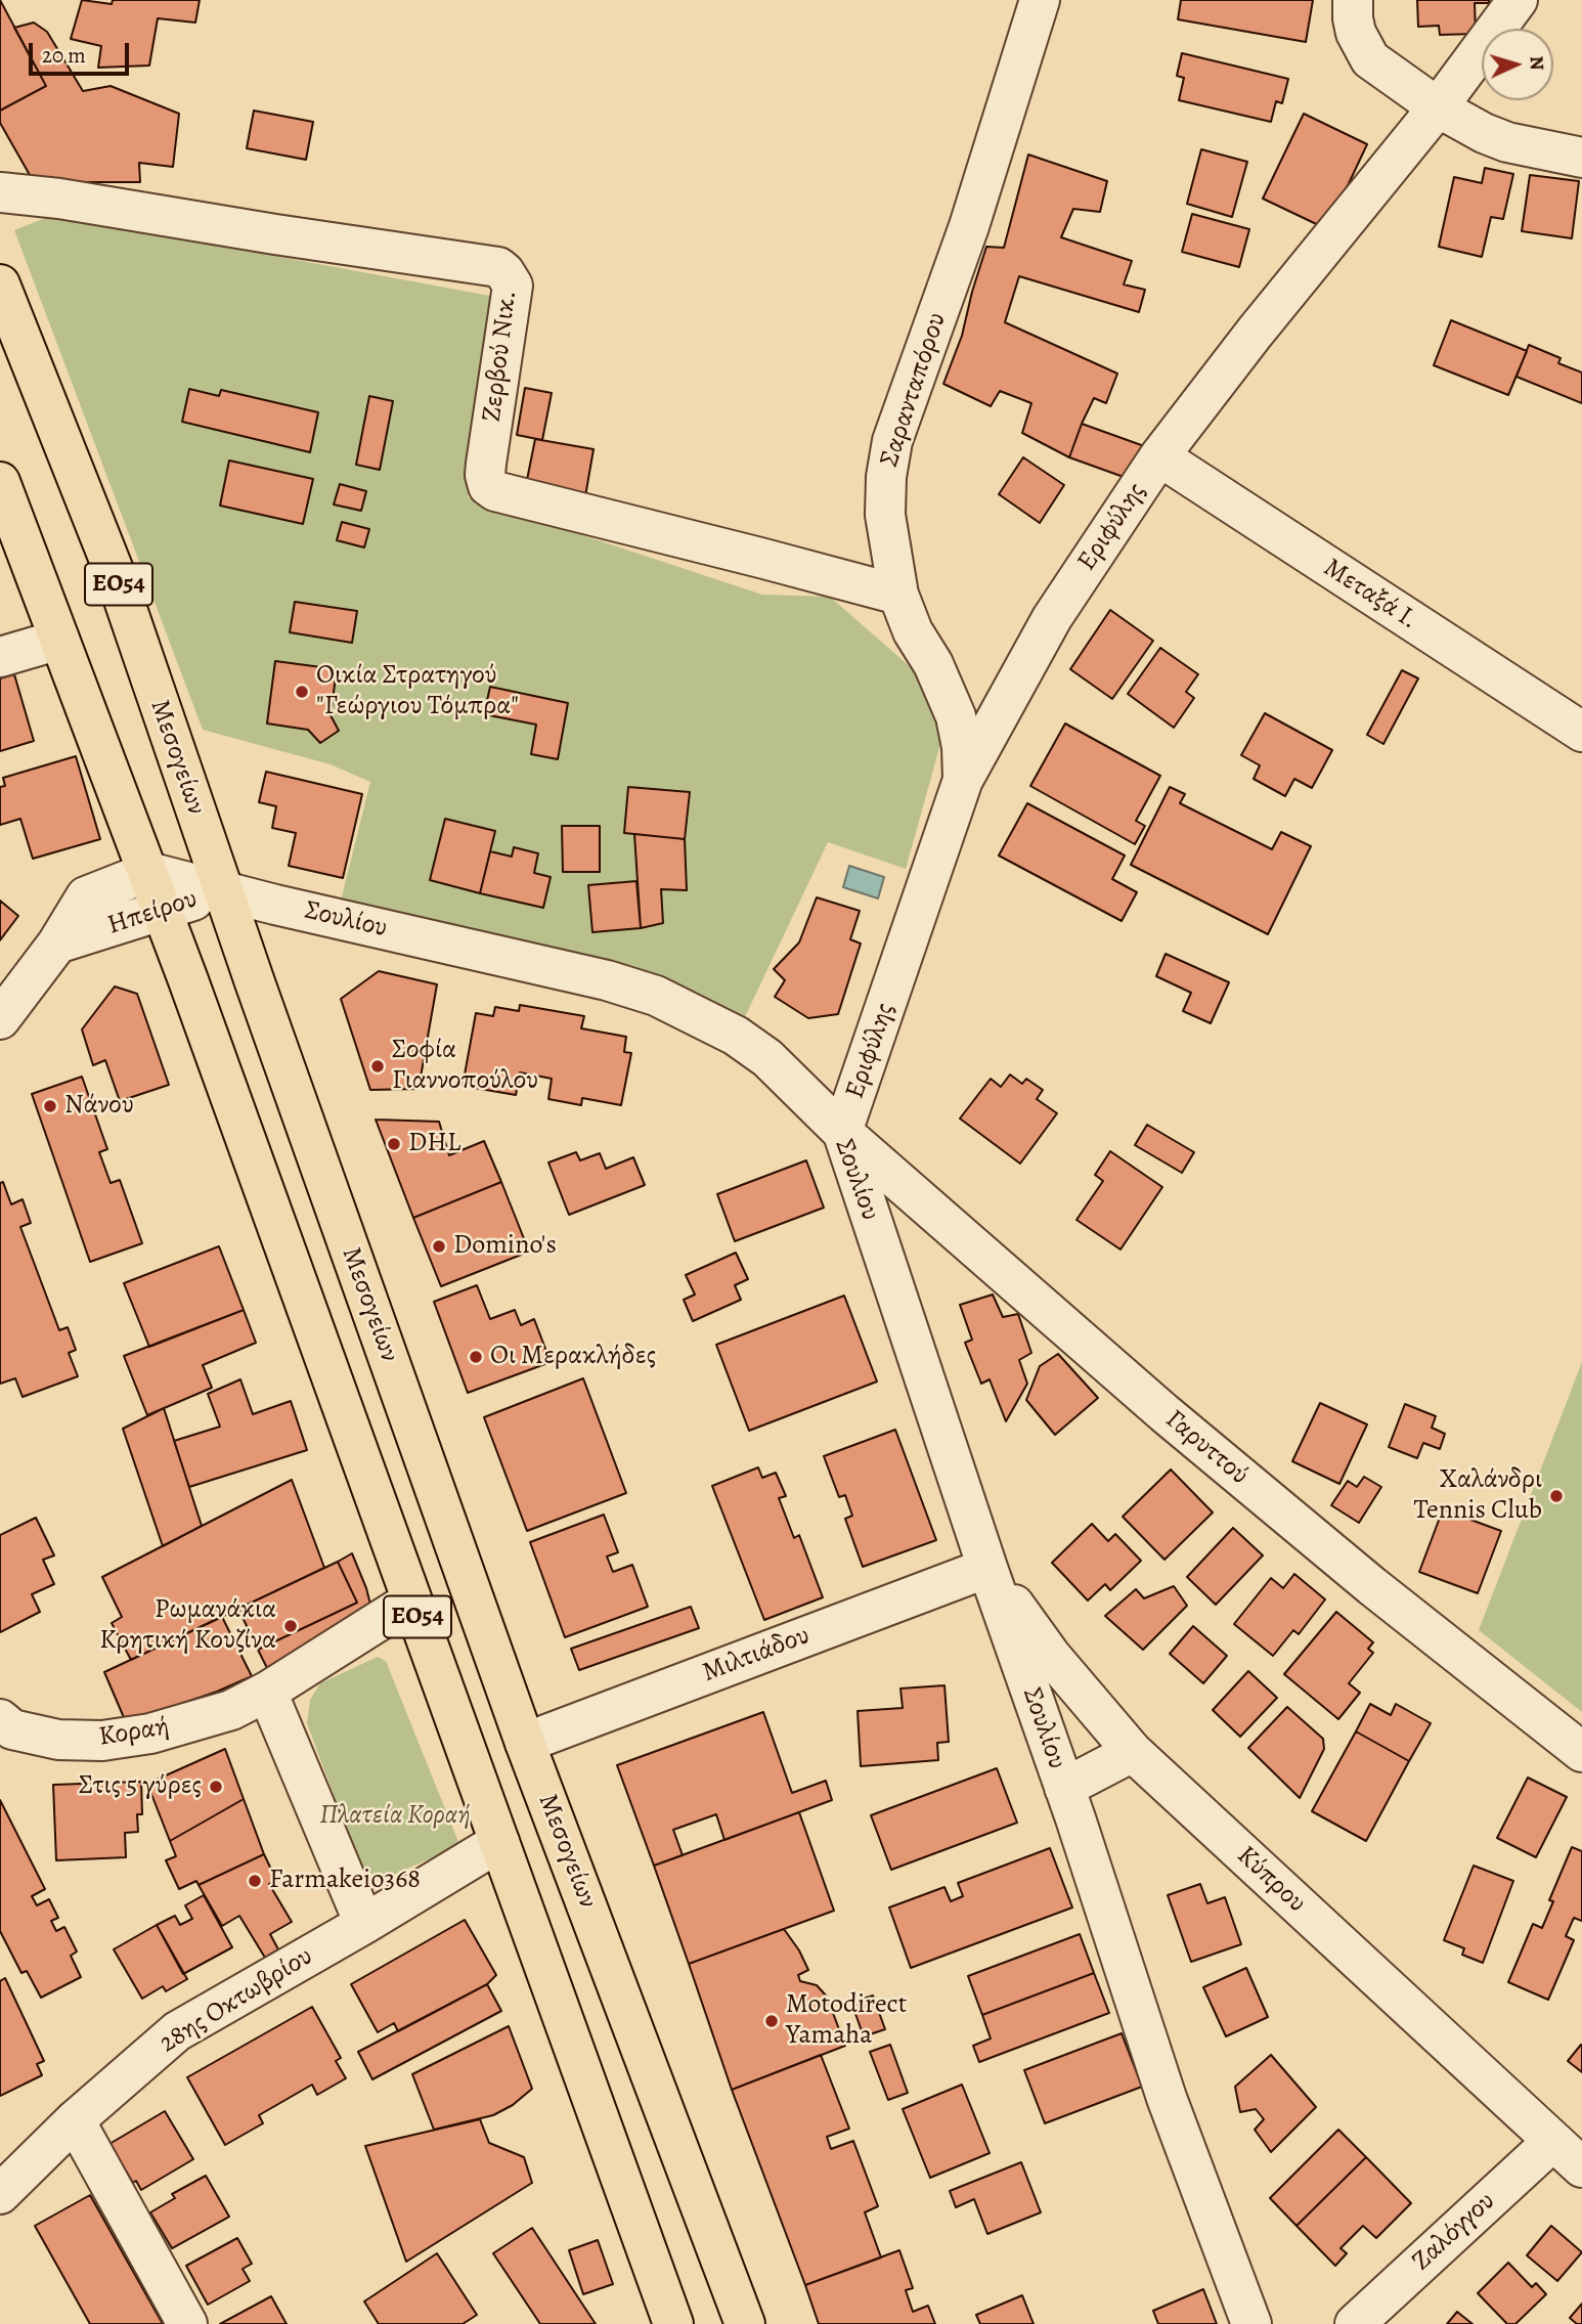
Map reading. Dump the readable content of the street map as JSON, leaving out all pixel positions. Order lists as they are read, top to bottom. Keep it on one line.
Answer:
{"streets":{"main road":["ΕΟ54","Μεσογείων"],"street":["Ζερβού Νικ.","Σαρανταπόρου","Εριφύλης","Μεταξά Ι.","Ηπείρου","Σουλίου","Γαρυττού","Μιλτιάδου","Κοραή","Κύπρου","28ης Οκτωβρίου","Ζαλόγγου"]},"crossings":[["Ζερβού Νικ.","Σαρανταπόρου"],["Σαρανταπόρου","Εριφύλης"],["Εριφύλης","Μεταξά Ι."],["Εριφύλης","Σουλίου"],["Εριφύλης","Γαρυττού"],["ΕΟ54","Ηπείρου"],["ΕΟ54","Κοραή"],["ΕΟ54","28ης Οκτωβρίου"],["Μεσογείων","Ηπείρου"],["Μεσογείων","Σουλίου"],["Μεσογείων","Μιλτιάδου"],["Ηπείρου","Σουλίου"],["Σουλίου","Γαρυττού"],["Σουλίου","Μιλτιάδου"],["Σουλίου","Κύπρου"],["Μιλτιάδου","Κύπρου"],["Κύπρου","Ζαλόγγου"]],"parks":["Πλατεία Κοραή"],"places":["Οικία Στρατηγού \"Γεώργιου Τόμπρα\"","Σοφία Γιαννοπούλου","Νάνου","DHL","Domino's","Οι Μερακλήδες","Χαλάνδρι Tennis Club","Ρωμανάκια Κρητική Κουζίνα","Στις 5 γύρες","Farmakeio368","Motodirect Yamaha"],"scale_bar":"20 m","north":"right"}
